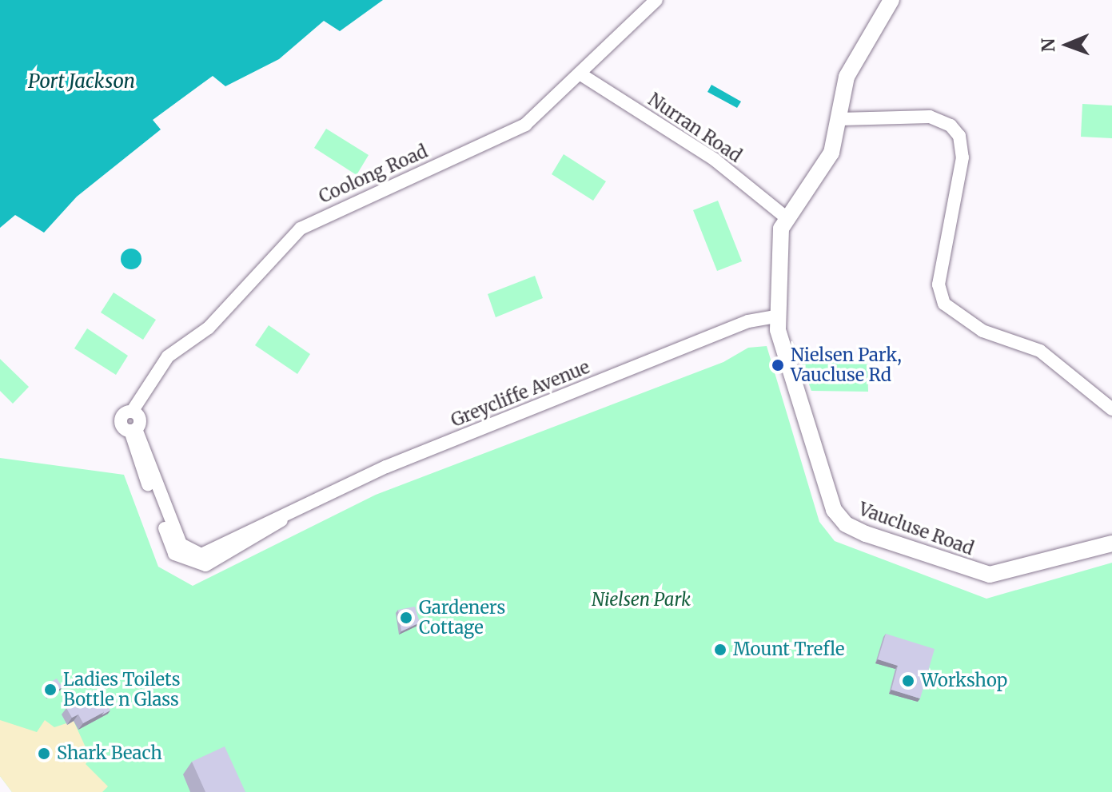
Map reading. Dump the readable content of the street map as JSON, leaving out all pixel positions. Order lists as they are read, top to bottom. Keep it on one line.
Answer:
{"streets":{"street":["Nurran Road","Coolong Road","Greycliffe Avenue","Vaucluse Road"]},"crossings":[["Nurran Road","Coolong Road"],["Coolong Road","Greycliffe Avenue"],["Greycliffe Avenue","Vaucluse Road"]],"water":["Port Jackson"],"parks":["Nielsen Park"],"places":["Nielsen Park, Vaucluse Rd","Gardeners Cottage","Mount Trefle","Workshop","Ladies Toilets Bottle n Glass","Shark Beach"],"north":"left"}
